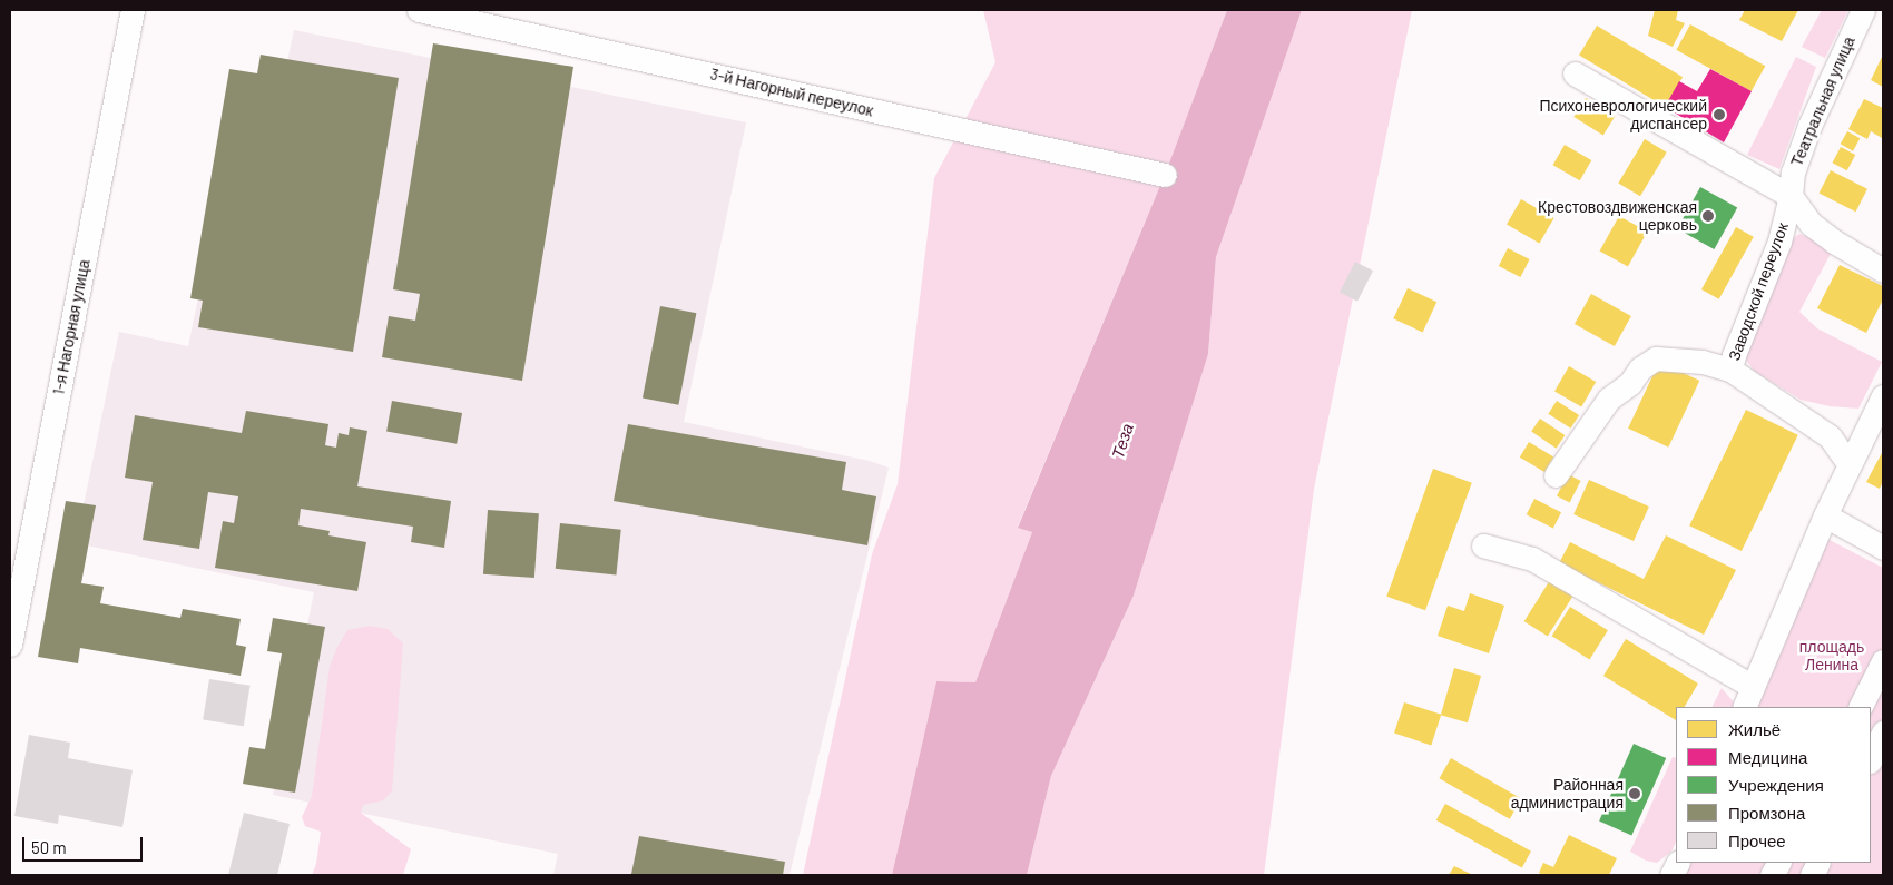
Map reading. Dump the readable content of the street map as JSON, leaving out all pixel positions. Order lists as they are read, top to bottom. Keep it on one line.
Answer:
{"streets":{"street":["3-й Нагорный переулок","Театральная улица","Заводской переулок","1-я Нагорная улица"]},"crossings":[["Театральная улица","Заводской переулок"]],"water":["Теза"],"parks":["площадь Ленина"],"places":["Психоневрологический диспансер","Крестовоздвиженская церковь","Районная администрация"],"legend":["Жильё","Медицина","Учреждения","Промзона","Прочее"],"scale_bar":"50 m"}
